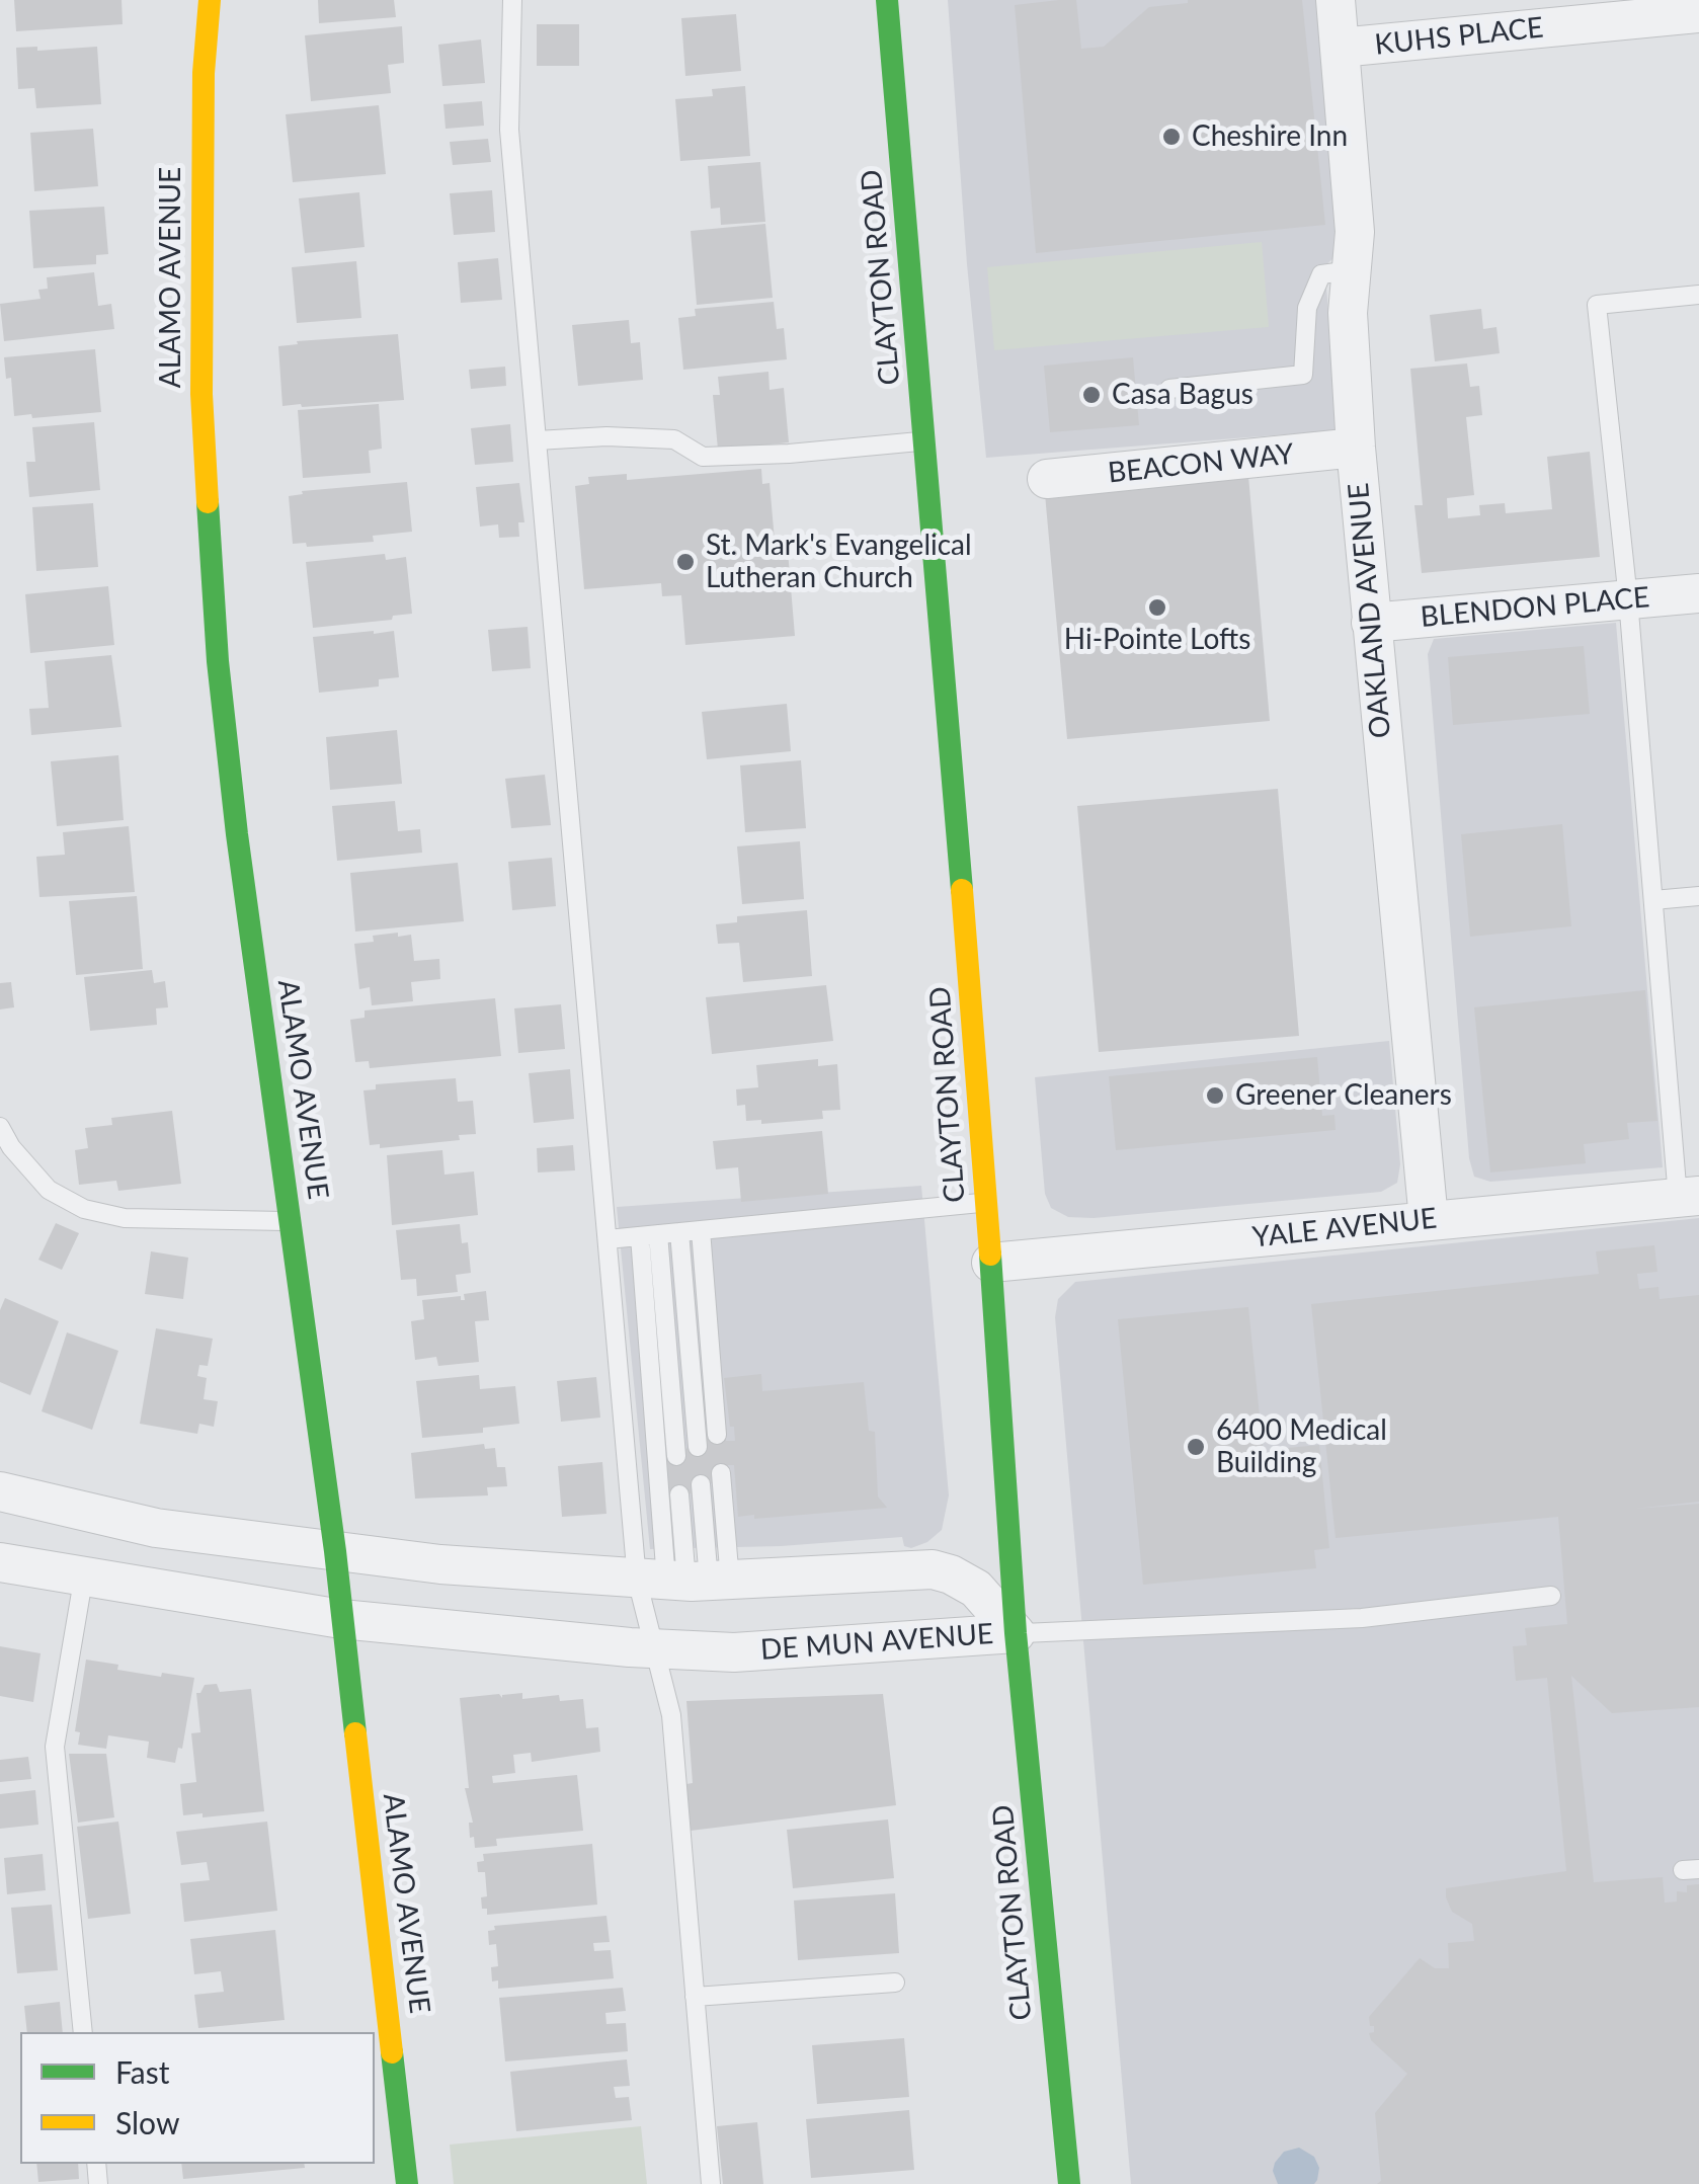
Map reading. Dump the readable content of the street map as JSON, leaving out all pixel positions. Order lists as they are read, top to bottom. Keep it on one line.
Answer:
{"streets":{"main road":["ALAMO AVENUE","CLAYTON ROAD"],"street":["KUHS PLACE","BEACON WAY","BLENDON PLACE","OAKLAND AVENUE","YALE AVENUE","DE MUN AVENUE"]},"crossings":[["KUHS PLACE","OAKLAND AVENUE"],["ALAMO AVENUE","DE MUN AVENUE"],["CLAYTON ROAD","YALE AVENUE"],["CLAYTON ROAD","DE MUN AVENUE"],["BEACON WAY","OAKLAND AVENUE"],["BLENDON PLACE","OAKLAND AVENUE"],["OAKLAND AVENUE","YALE AVENUE"]],"places":["Cheshire Inn","Casa Bagus","St. Mark's Evangelical Lutheran Church","Hi-Pointe Lofts","Greener Cleaners","6400 Medical Building"],"legend":["Fast","Slow"]}
